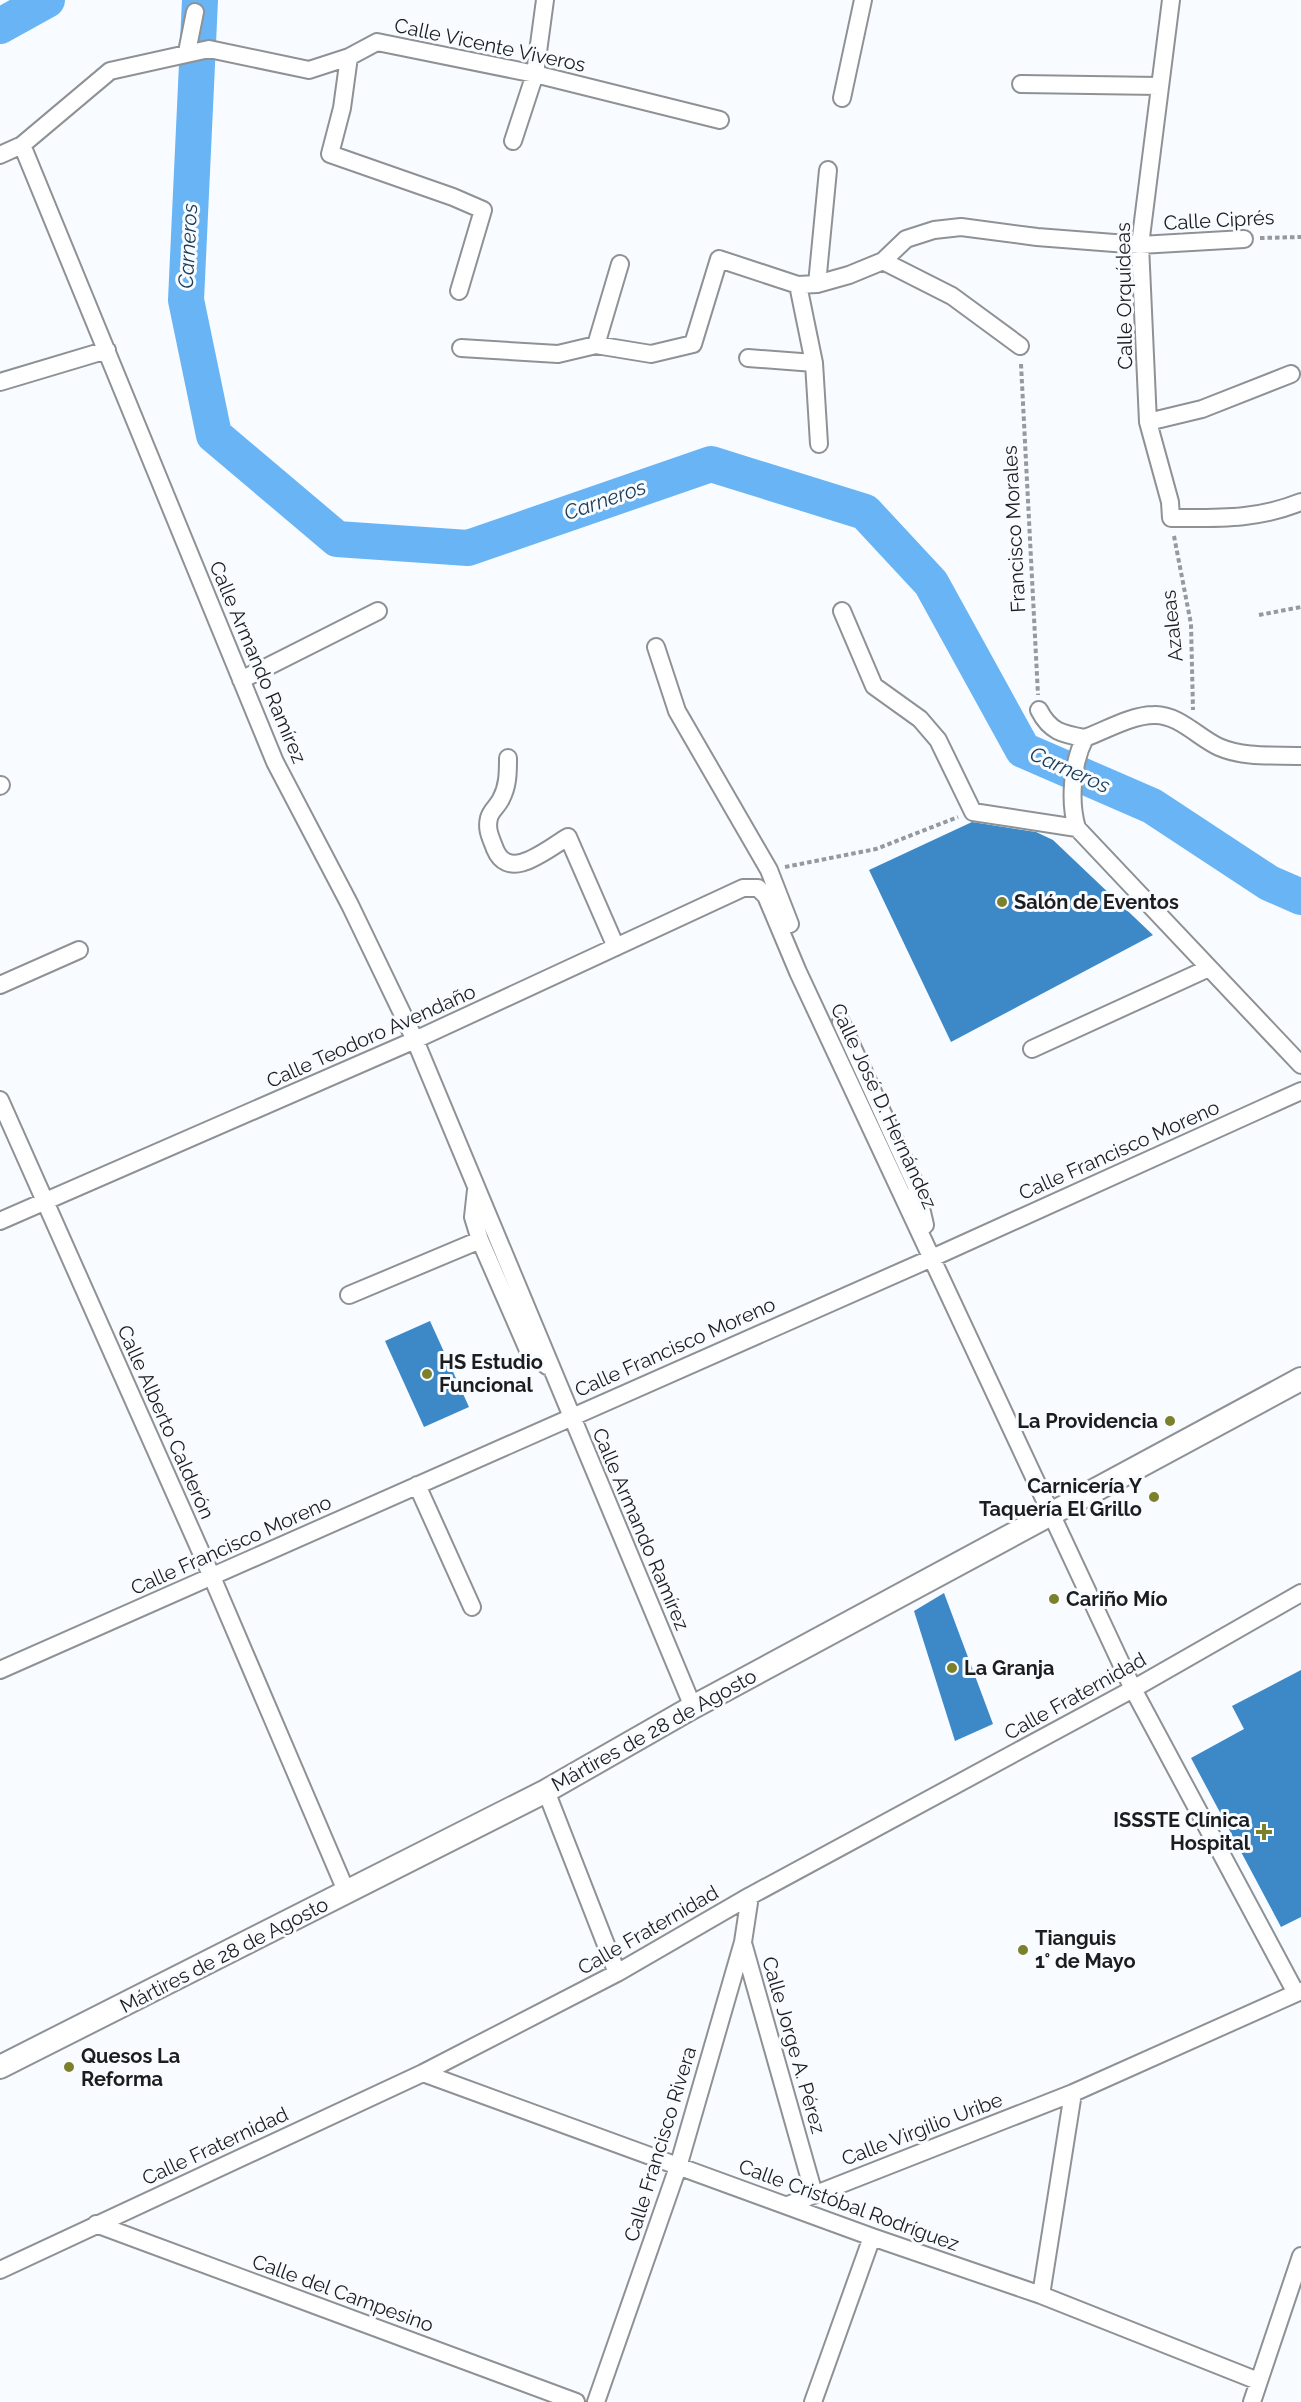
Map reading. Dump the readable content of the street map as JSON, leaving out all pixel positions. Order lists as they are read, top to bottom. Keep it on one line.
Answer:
{"streets":{"main road":["Mártires de 28 de Agosto"],"street":["Calle Vicente Viveros","Calle Ciprés","Calle Orquídeas","Calle Armando Ramírez","Calle Teodoro Avendaño","Calle José D. Hernández","Calle Francisco Moreno","Calle Alberto Calderón","Calle Fraternidad","Calle Jorge A. Pérez","Calle Virgilio Uribe","Calle Francisco Rivera","Calle Cristóbal Rodríguez","Calle del Campesino"],"path":["Francisco Morales","Azaleas"]},"crossings":[["Calle Vicente Viveros","Calle Armando Ramírez"],["Calle Ciprés","Calle Orquídeas"],["Calle Orquídeas","Azaleas"],["Calle Armando Ramírez","Calle Teodoro Avendaño"],["Calle Armando Ramírez","Calle Francisco Moreno"],["Calle Armando Ramírez","Mártires de 28 de Agosto"],["Calle Teodoro Avendaño","Calle José D. Hernández"],["Calle Teodoro Avendaño","Calle Alberto Calderón"],["Calle José D. Hernández","Calle Francisco Moreno"],["Calle José D. Hernández","Calle Fraternidad"],["Calle José D. Hernández","Mártires de 28 de Agosto"],["Calle José D. Hernández","Calle Virgilio Uribe"],["Calle Francisco Moreno","Calle Alberto Calderón"],["Calle Alberto Calderón","Mártires de 28 de Agosto"],["Calle Fraternidad","Calle Francisco Rivera"],["Calle Fraternidad","Calle Cristóbal Rodríguez"],["Calle Fraternidad","Calle del Campesino"],["Calle Jorge A. Pérez","Calle Virgilio Uribe"],["Calle Jorge A. Pérez","Calle Francisco Rivera"],["Calle Virgilio Uribe","Calle Cristóbal Rodríguez"],["Calle Francisco Rivera","Calle Cristóbal Rodríguez"]],"water":["Carneros"],"places":{"other":["Salón de Eventos","HS Estudio Funcional","La Providencia","Carnicería Y Taquería El Grillo","Cariño Mío","La Granja","Tianguis 1° de Mayo","Quesos La Reforma"],"health":["ISSSTE Clínica Hospital"]}}
